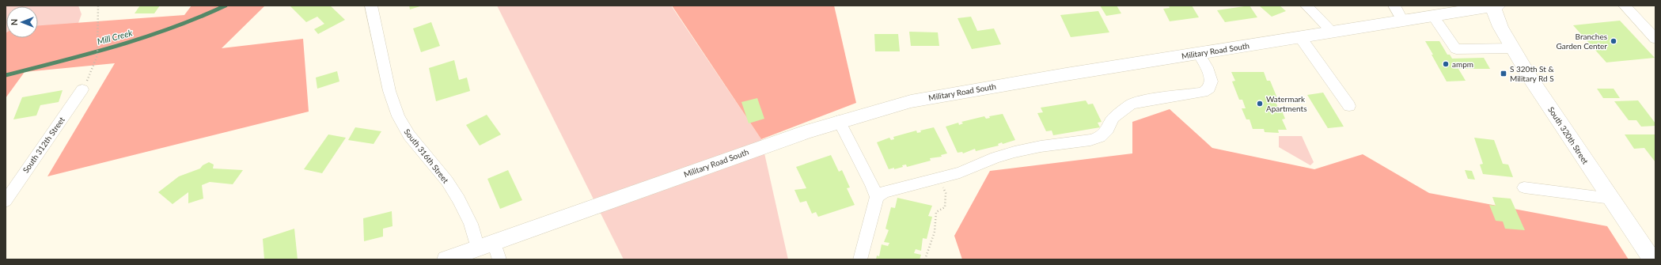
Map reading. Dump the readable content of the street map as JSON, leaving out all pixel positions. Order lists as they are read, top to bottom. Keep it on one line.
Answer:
{"streets":{"main road":["Military Road South","South 320th Street"],"street":["South 312th Street","South 316th Street"]},"crossings":[["Military Road South","South 320th Street"],["Military Road South","South 316th Street"]],"water":["Mill Creek"],"places":{"other":["Branches Garden Center","ampm","Watermark Apartments"],"transit":["S 320th St & Military Rd S"]},"north":"left"}
